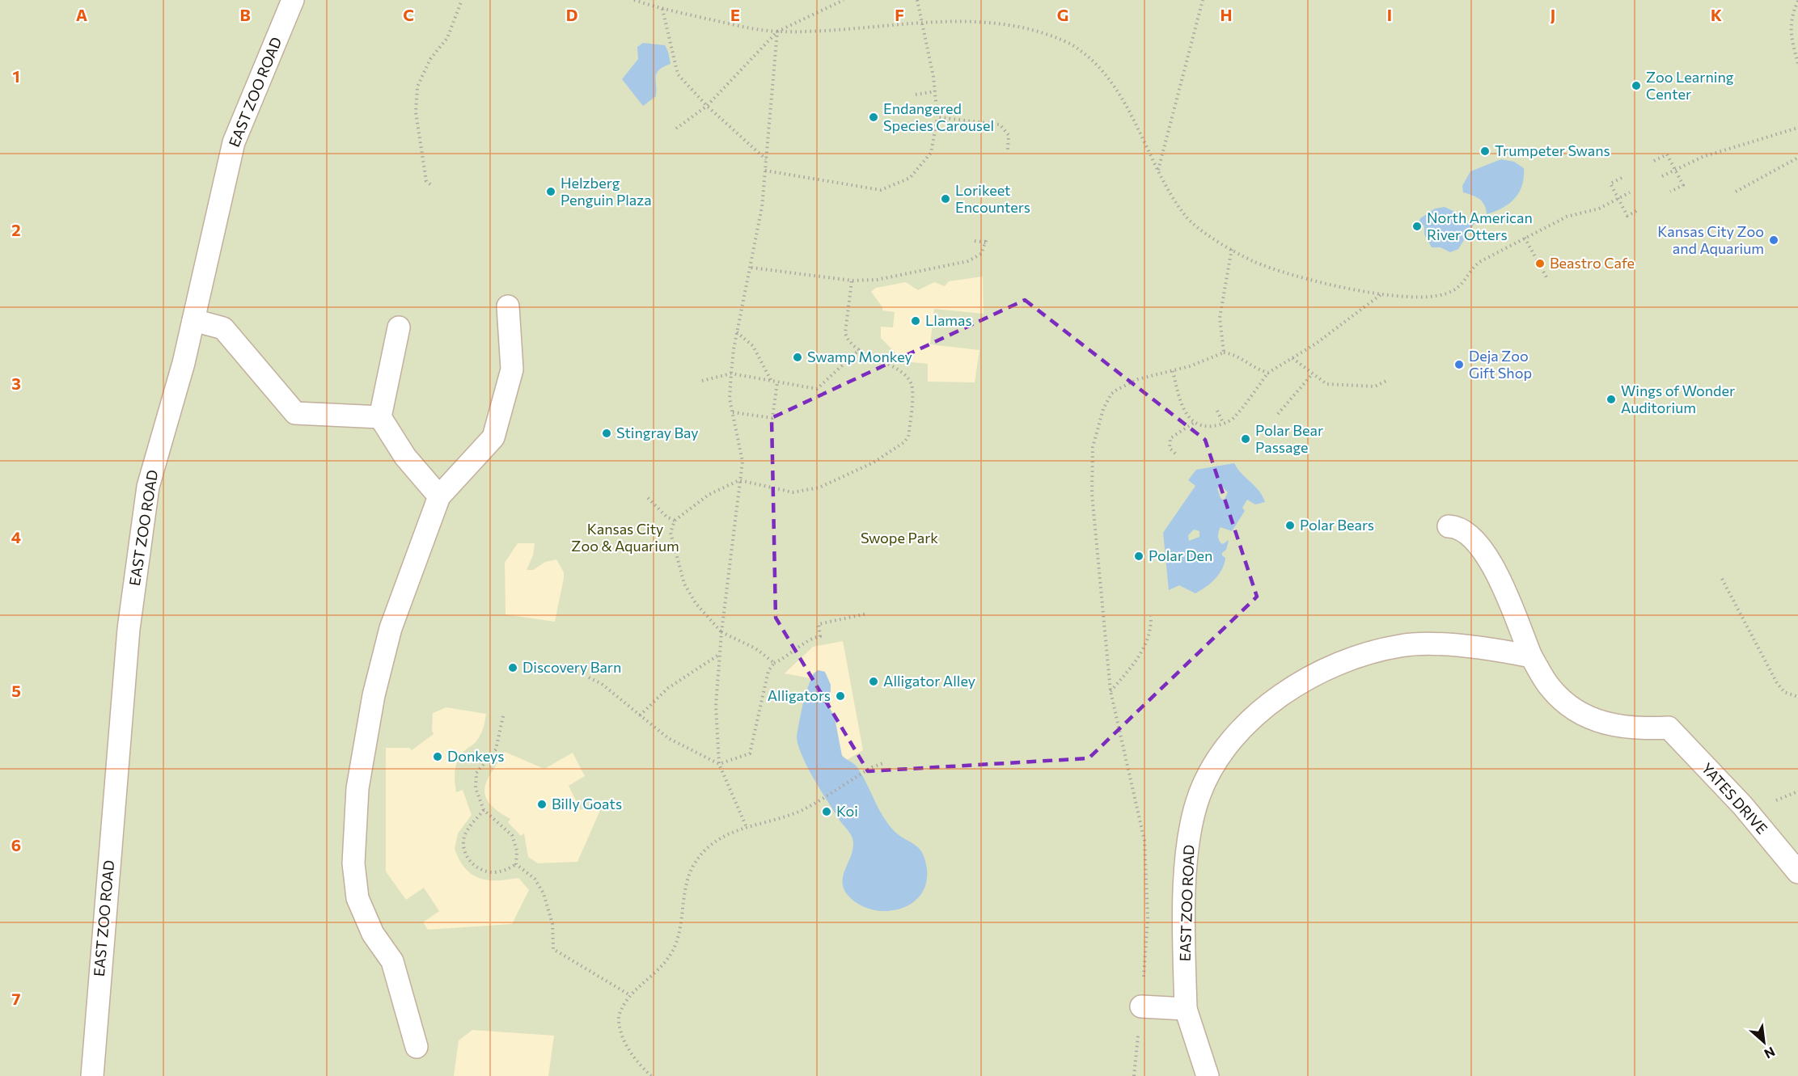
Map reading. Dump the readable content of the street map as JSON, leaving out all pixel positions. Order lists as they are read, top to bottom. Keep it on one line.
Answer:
{"streets":{"lane":["EAST ZOO ROAD","YATES DRIVE"]},"crossings":[["EAST ZOO ROAD","YATES DRIVE"]],"parks":["Kansas City Zoo & Aquarium","Swope Park"],"places":["Zoo Learning Center","Endangered Species Carousel","Trumpeter Swans","Helzberg Penguin Plaza","Lorikeet Encounters","North American River Otters","Kansas City Zoo and Aquarium","Beastro Cafe","Llamas","Swamp Monkey","Deja Zoo Gift Shop","Wings of Wonder Auditorium","Stingray Bay","Polar Bear Passage","Polar Bears","Polar Den","Discovery Barn","Alligator Alley","Alligators","Donkeys","Billy Goats","Koi"],"north":"bottom right","grid":{"columns":["A","B","C","D","E","F","G","H","I","J","K"],"rows":["1","2","3","4","5","6","7"]}}
